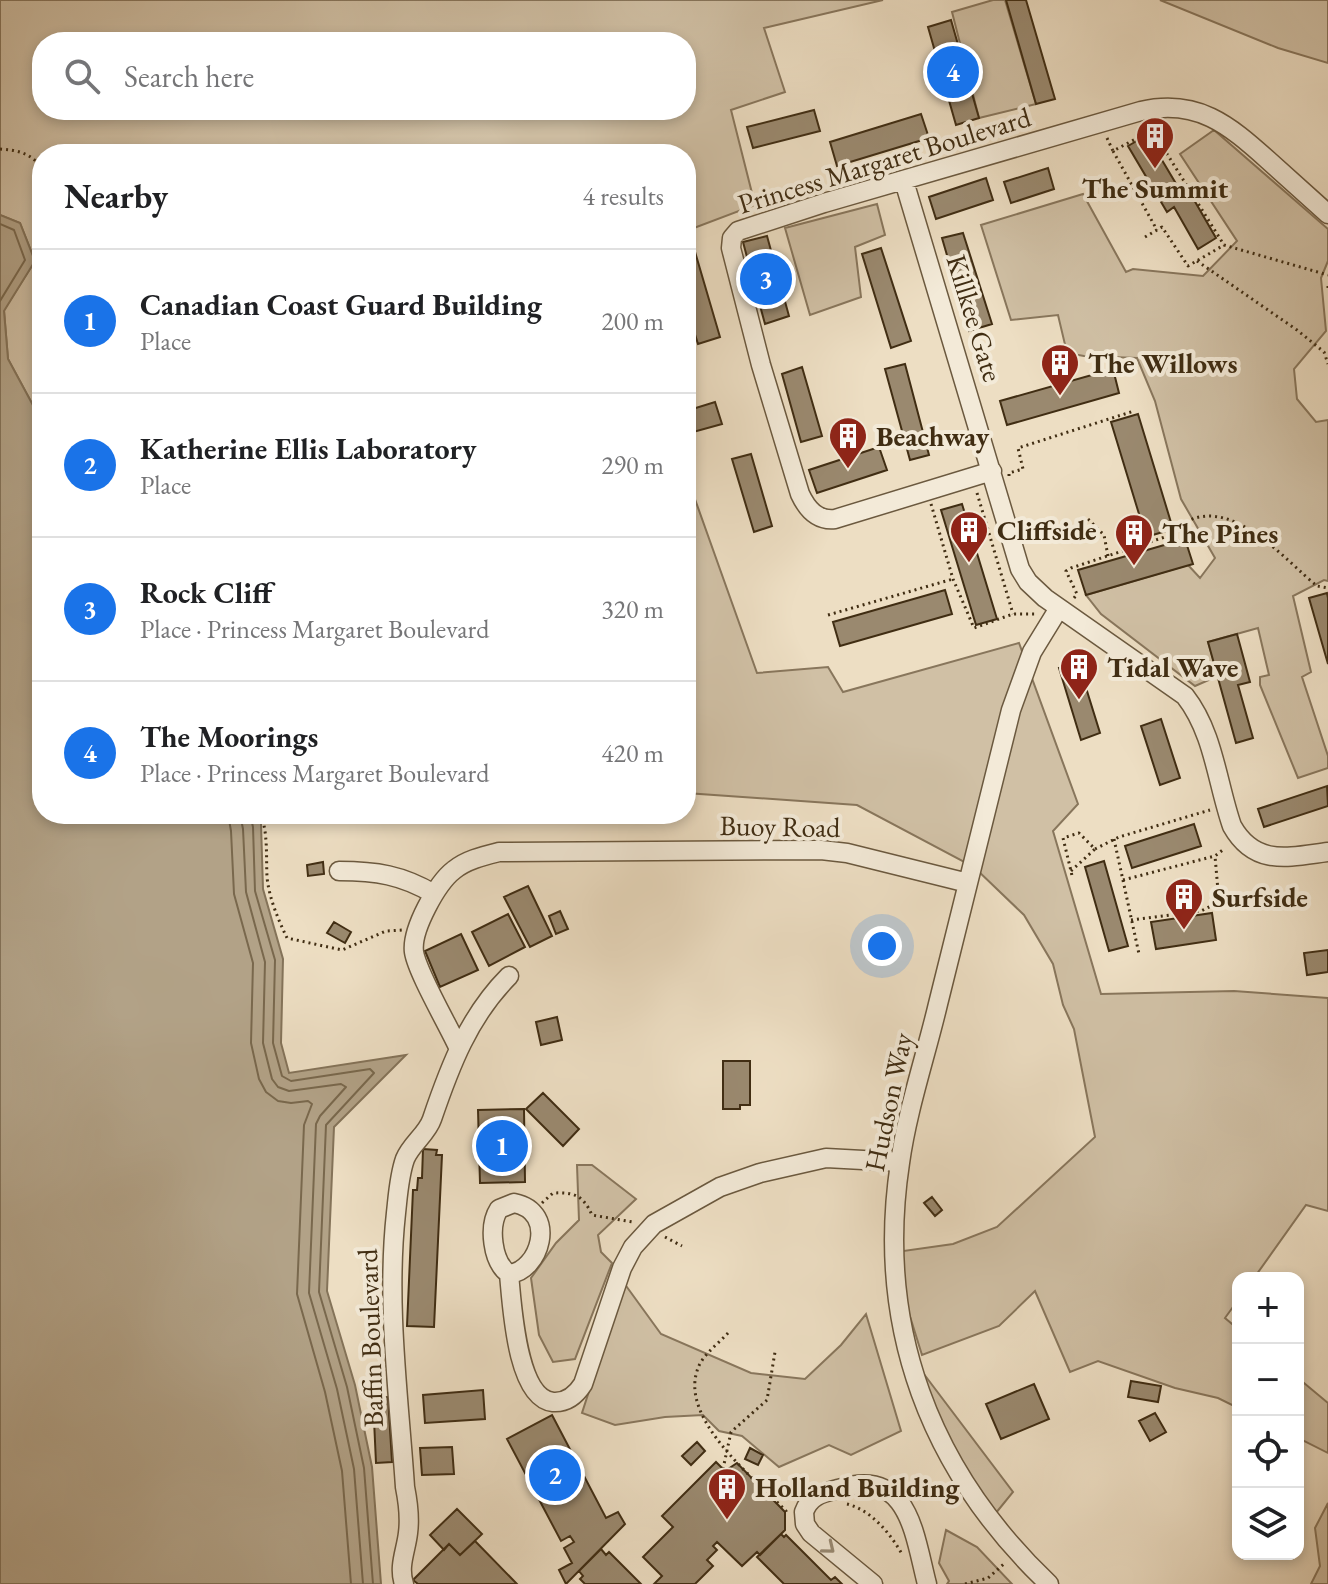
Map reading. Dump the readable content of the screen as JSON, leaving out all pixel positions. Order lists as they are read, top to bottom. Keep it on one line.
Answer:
{"streets":{"street":["Princess Margaret Boulevard","Killkee Gate","Buoy Road","Hudson Way","Baffin Boulevard"]},"crossings":[["Princess Margaret Boulevard","Killkee Gate"],["Buoy Road","Hudson Way"],["Buoy Road","Baffin Boulevard"]],"places":{"building":["The Summit","The Willows","Beachway","Cliffside","The Pines","Tidal Wave","Surfside","Holland Building"]},"page":{"search":"Search here","pins":["4","3","1","2"],"heading":["Nearby","4 results"],"list":[{"mark":"1","name":"Canadian Coast Guard Building","note":"Place","value":"200 m"},{"mark":"2","name":"Katherine Ellis Laboratory","note":"Place","value":"290 m"},{"mark":"3","name":"Rock Cliff","note":"Place · Princess Margaret Boulevard","value":"320 m"},{"mark":"4","name":"The Moorings","note":"Place · Princess Margaret Boulevard","value":"420 m"}],"map_buttons":["+","−"]}}
